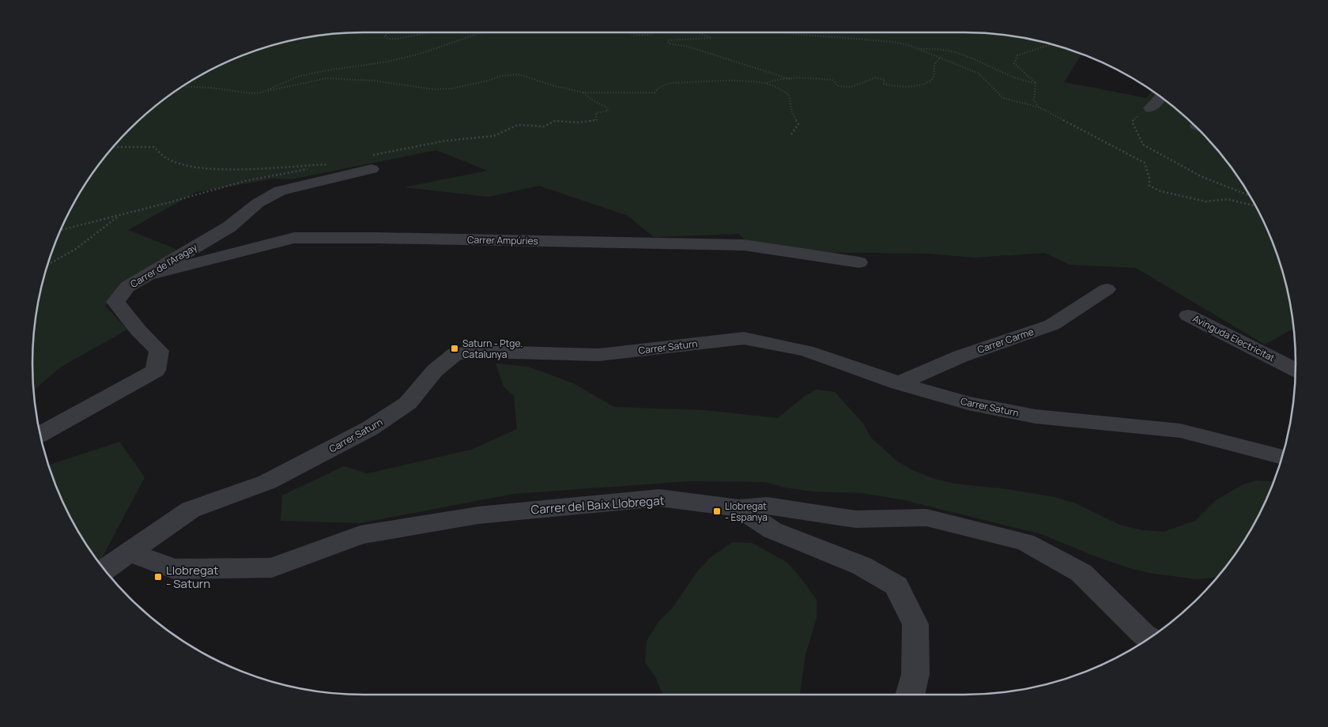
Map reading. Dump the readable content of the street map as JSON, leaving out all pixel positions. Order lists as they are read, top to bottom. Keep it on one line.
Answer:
{"streets":{"street":["Carrer Ampúries","Carrer de l'Aragay","Avinguda Electricitat","Carrer Carme","Carrer Saturn","Carrer del Baix Llobregat"]},"crossings":[["Carrer Ampúries","Carrer de l'Aragay"],["Carrer Carme","Carrer Saturn"],["Carrer Saturn","Carrer del Baix Llobregat"]],"places":{"transit":["Saturn - Ptge. Catalunya","Llobregat - Espanya","Llobregat - Saturn"]}}
